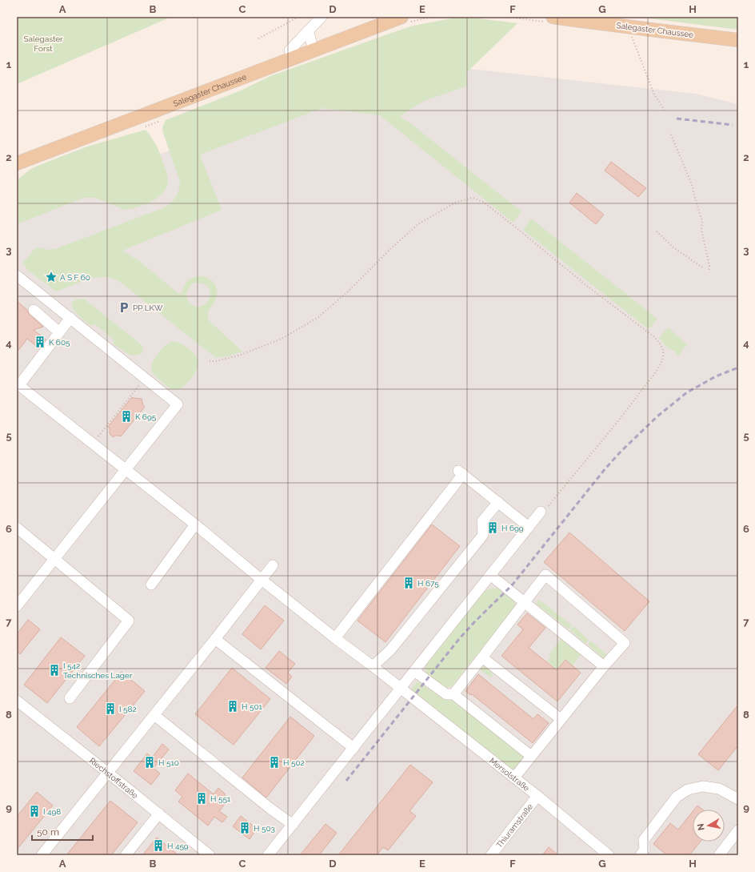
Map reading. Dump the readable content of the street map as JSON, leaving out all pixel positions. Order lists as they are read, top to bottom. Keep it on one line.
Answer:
{"streets":{"main road":["Salegaster Chaussee"],"street":["Mersolstraße","Riechstoffstraße","Thiuramstraße"]},"crossings":[["Mersolstraße","Thiuramstraße"]],"parks":["Salegaster Forst"],"places":{"place":["A S F 60"],"parking":["PP LKW"],"building":["K 605","K 695","H 699","H 675","I 542 Technisches Lager","H 501","I 582","H 510","H 502","H 551","I 498","H 503","H 459"]},"scale_bar":"50 m","north":"left","grid":{"columns":["A","B","C","D","E","F","G","H"],"rows":["1","2","3","4","5","6","7","8","9"]}}
